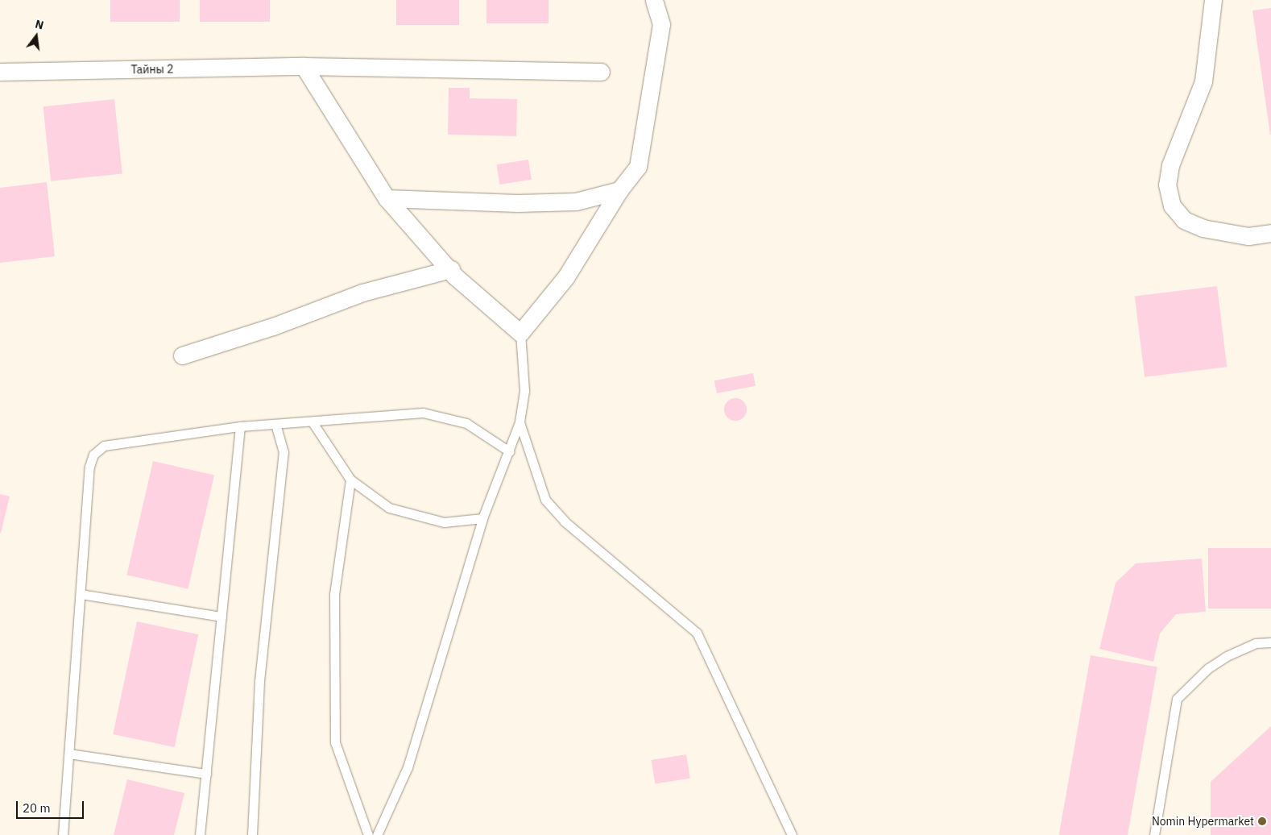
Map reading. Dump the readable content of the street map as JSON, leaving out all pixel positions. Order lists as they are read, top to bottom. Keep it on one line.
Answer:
{"streets":{"street":["Тайны 2"]},"places":["Nomin Hypermarket"],"scale_bar":"20 m","north":"top"}
